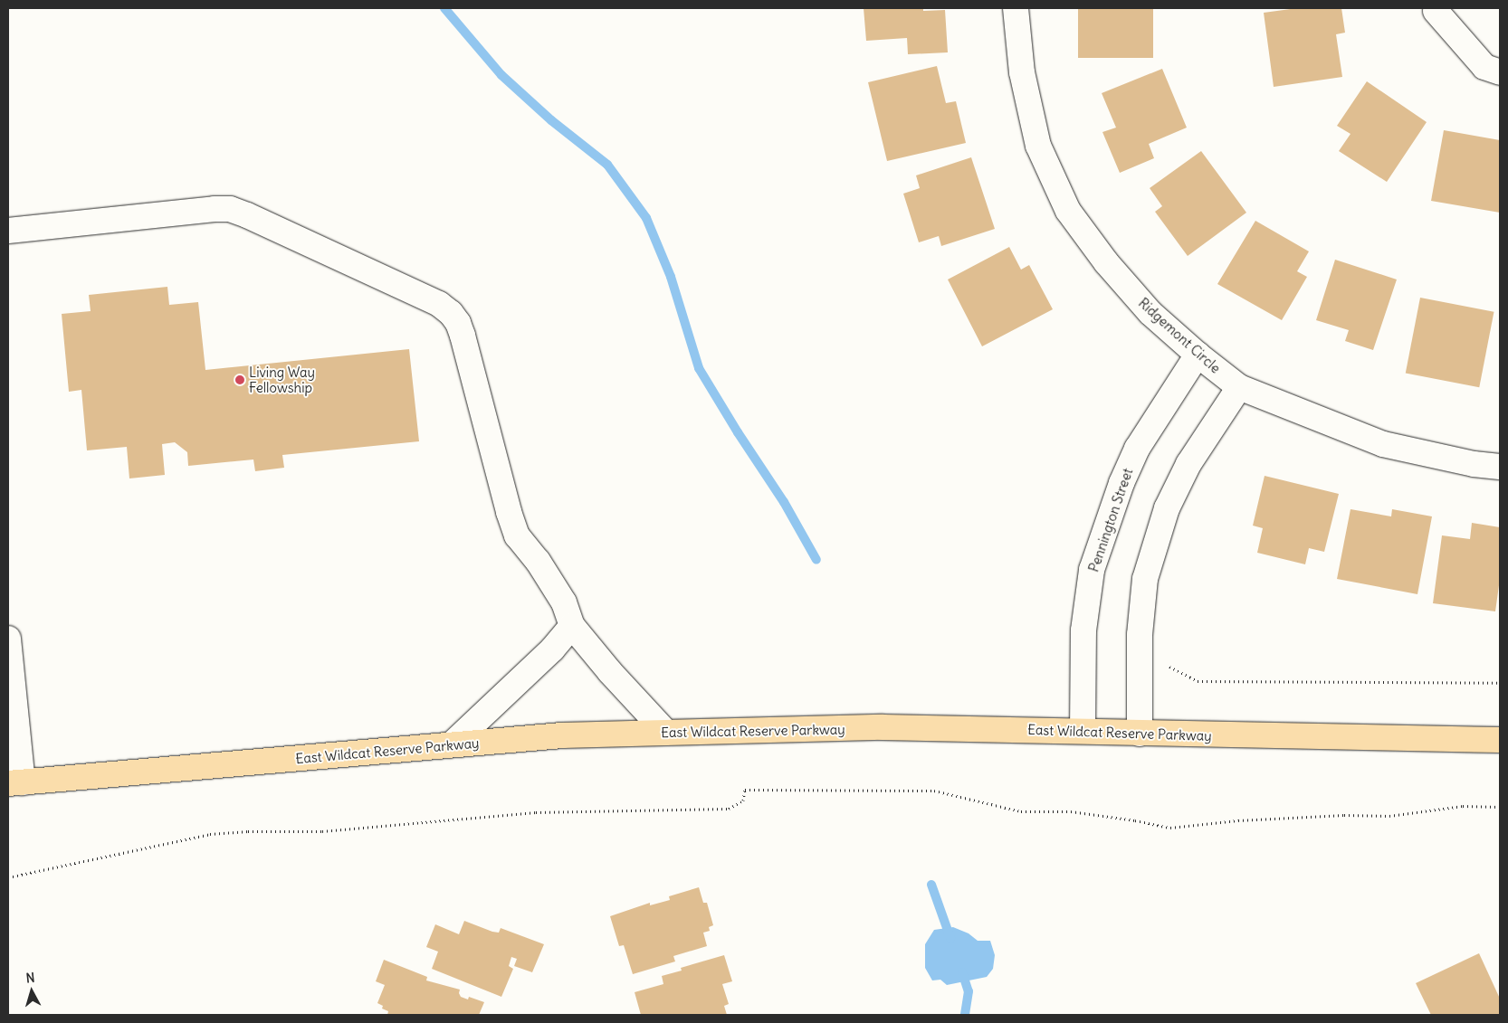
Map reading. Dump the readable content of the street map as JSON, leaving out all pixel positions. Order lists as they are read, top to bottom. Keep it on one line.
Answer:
{"streets":{"main road":["East Wildcat Reserve Parkway"],"street":["Ridgemont Circle","Pennington Street"]},"crossings":[["Ridgemont Circle","Pennington Street"],["Pennington Street","East Wildcat Reserve Parkway"]],"places":["Living Way Fellowship"],"north":"top"}
